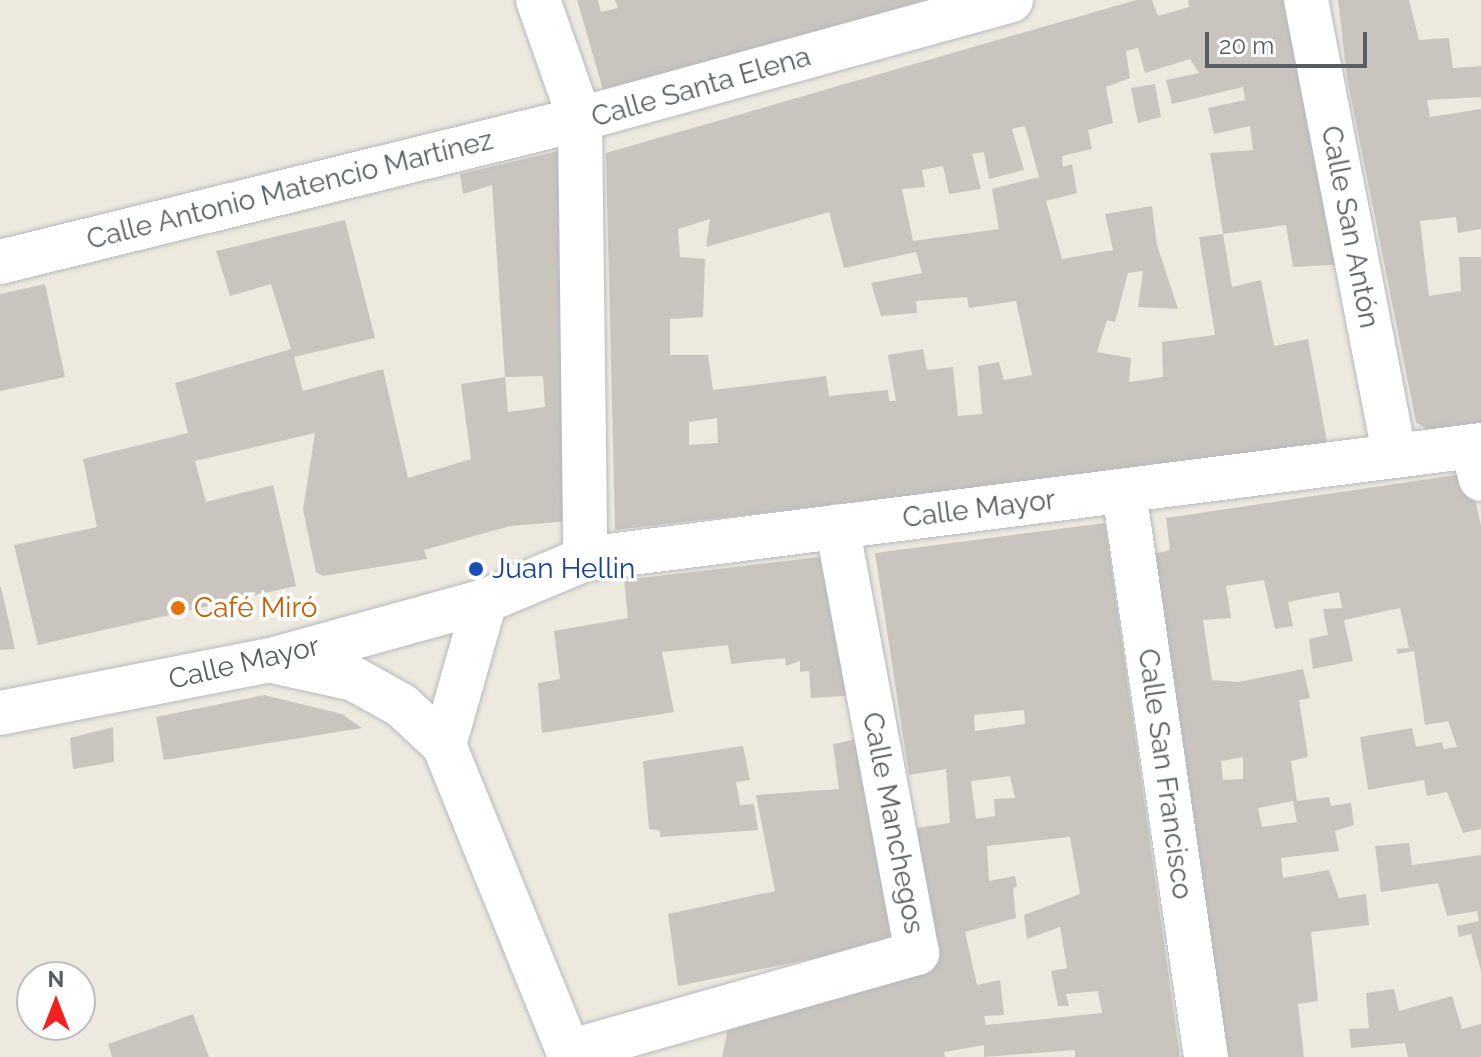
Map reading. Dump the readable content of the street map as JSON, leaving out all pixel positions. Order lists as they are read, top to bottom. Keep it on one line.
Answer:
{"streets":{"street":["Calle Santa Elena","Calle Antonio Matencio Martínez","Calle San Antón","Calle Mayor","Calle San Francisco","Calle Manchegos"]},"crossings":[["Calle Santa Elena","Calle Antonio Matencio Martínez"],["Calle Santa Elena","Calle Mayor"],["Calle San Antón","Calle Mayor"],["Calle Mayor","Calle San Francisco"],["Calle Mayor","Calle Manchegos"]],"places":["Juan Hellin","Café Miró"],"scale_bar":"20 m","north":"top"}
